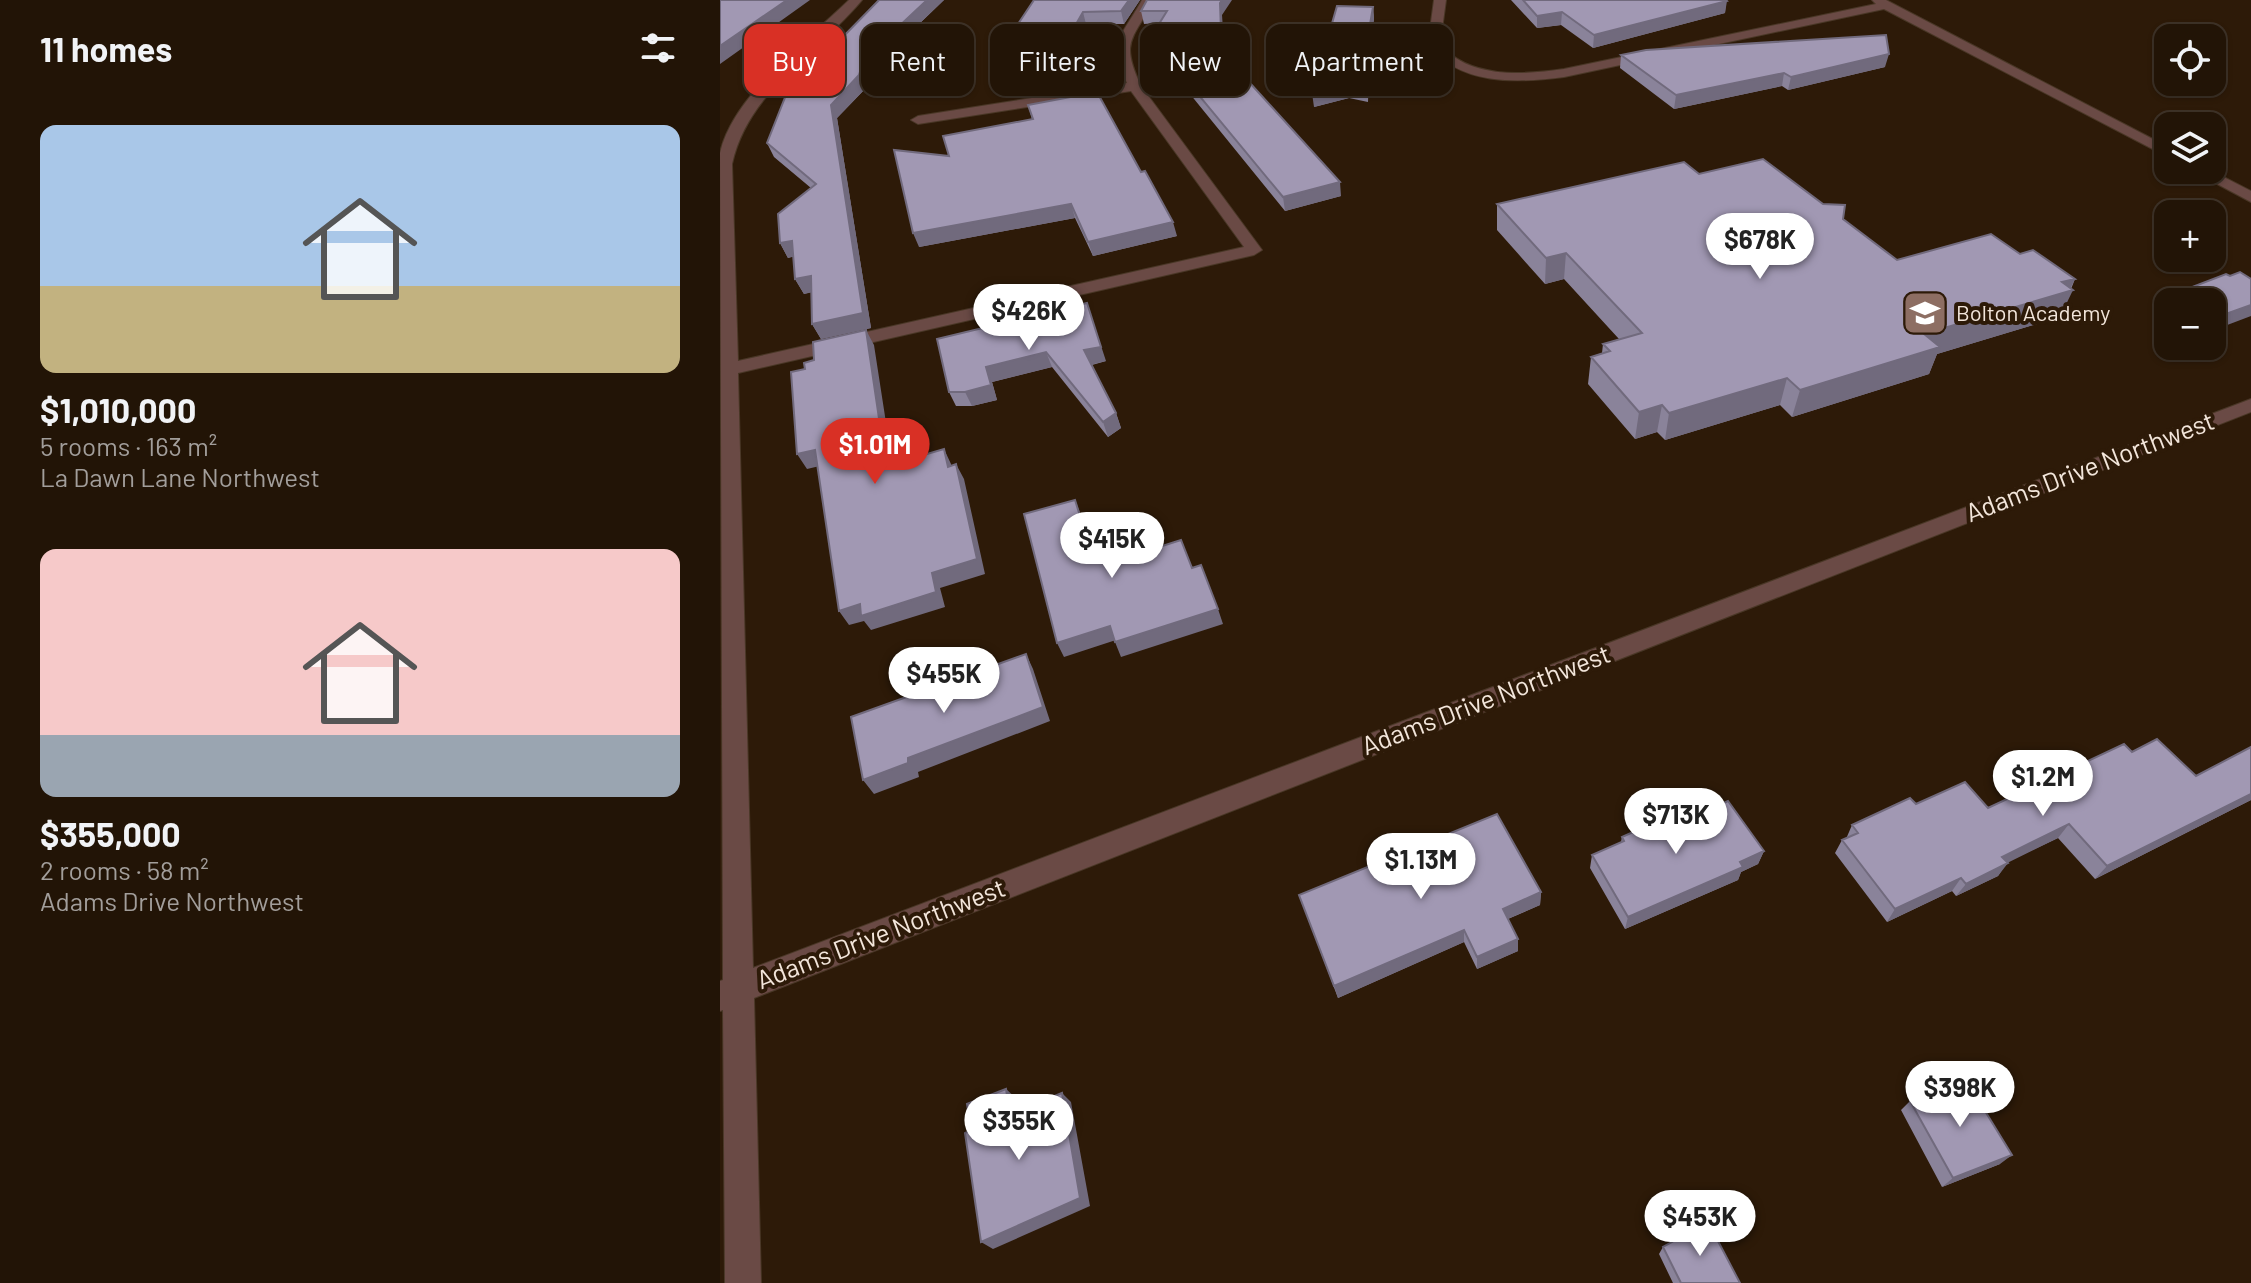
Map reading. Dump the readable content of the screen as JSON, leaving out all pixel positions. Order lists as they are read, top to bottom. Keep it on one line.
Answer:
{"streets":{"street":["Adams Drive Northwest"]},"places":{"school or university":["Bolton Academy"]},"page":{"heading":"11 homes","map_buttons":["+","−"],"chip":["Buy","Rent","Filters","New","Apartment"],"list":[{"name":"$1,010,000","note":"5 rooms · 163 m² · La Dawn Lane Northwest"},{"name":"$355,000","note":"2 rooms · 58 m² · Adams Drive Northwest"}],"price":["$678K","$426K","$1.01M","$415K","$455K","$1.2M","$713K","$1.13M","$398K","$355K","$453K"]}}
